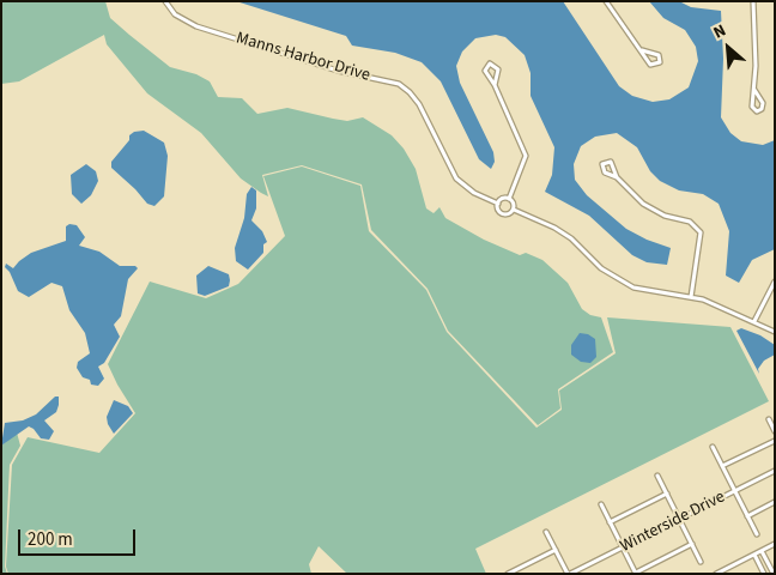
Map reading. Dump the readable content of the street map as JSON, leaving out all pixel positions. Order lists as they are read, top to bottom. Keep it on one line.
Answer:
{"streets":{"street":["Manns Harbor Drive","Winterside Drive"]},"scale_bar":"200 m","north":"top left"}
